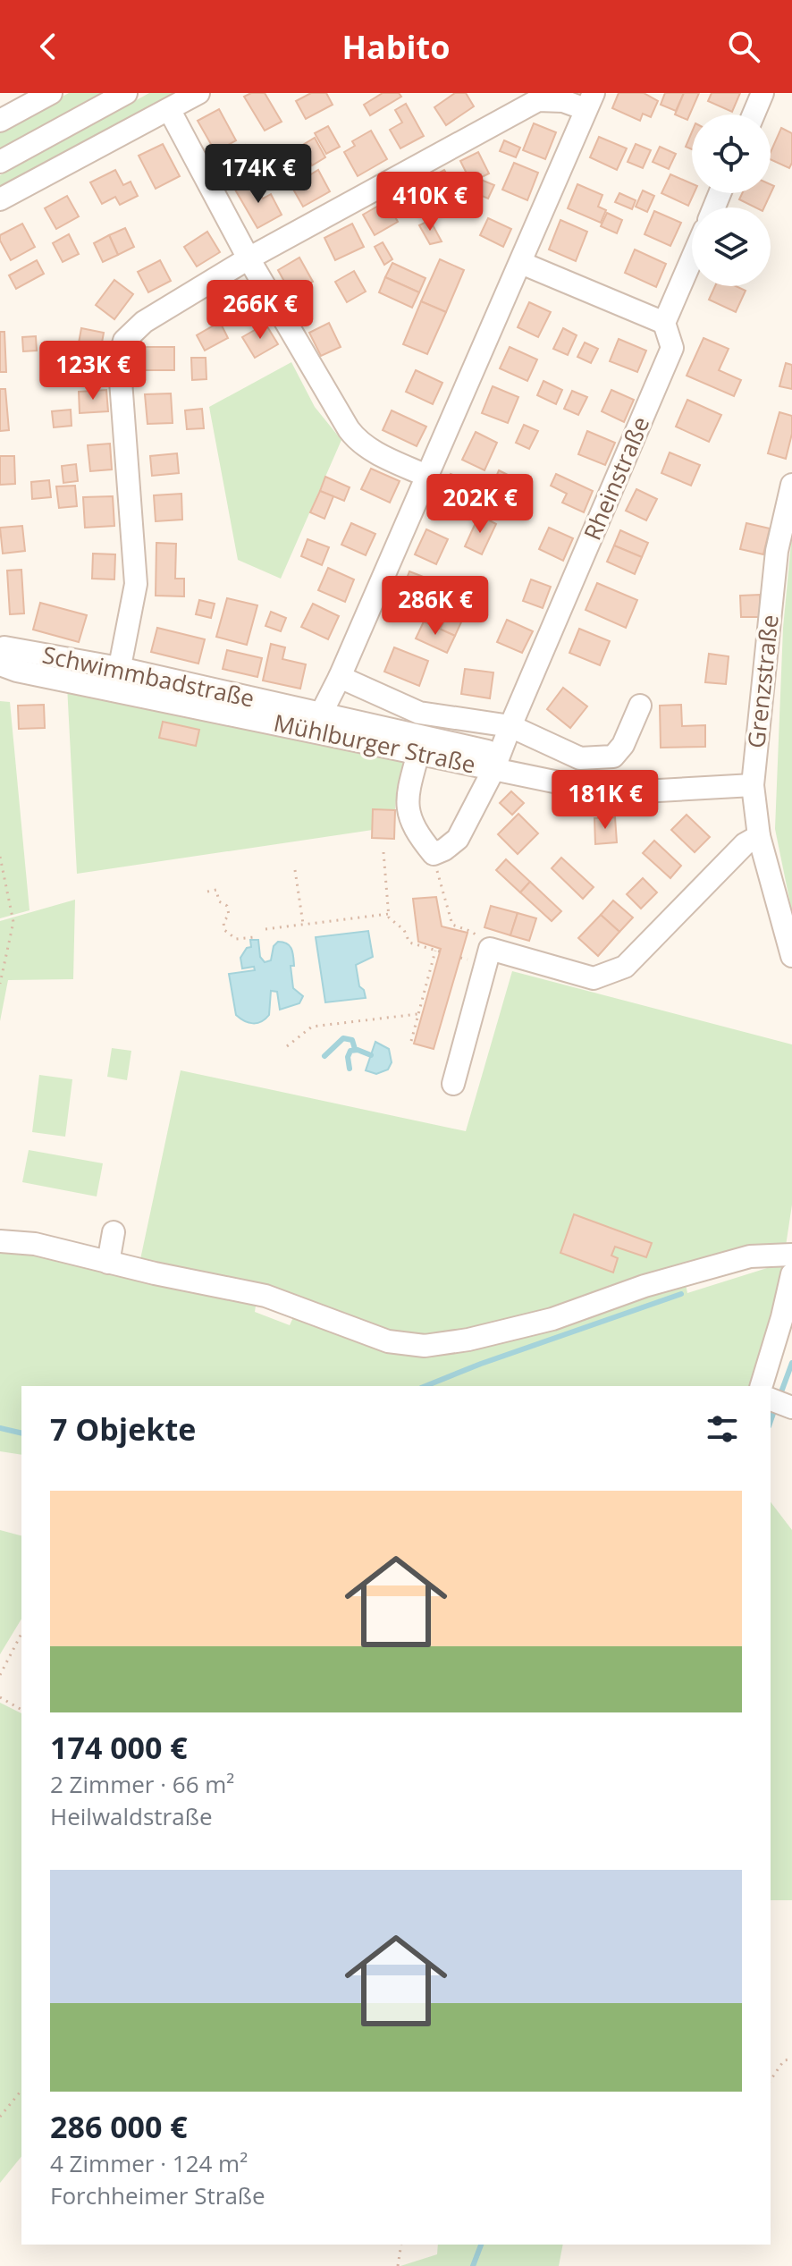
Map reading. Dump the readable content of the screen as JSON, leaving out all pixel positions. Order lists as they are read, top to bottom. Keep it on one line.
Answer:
{"streets":{"street":["Rheinstraße","Schwimmbadstraße","Grenzstraße","Mühlburger Straße"]},"crossings":[["Rheinstraße","Schwimmbadstraße"],["Rheinstraße","Mühlburger Straße"],["Schwimmbadstraße","Mühlburger Straße"],["Grenzstraße","Mühlburger Straße"]],"page":{"header":"Habito","price":["174K €","410K €","266K €","123K €","202K €","286K €","181K €"],"heading":"7 Objekte","list":[{"name":"174 000 €","note":"2 Zimmer · 66 m² · Heilwaldstraße"},{"name":"286 000 €","note":"4 Zimmer · 124 m² · Forchheimer Straße"}]}}
